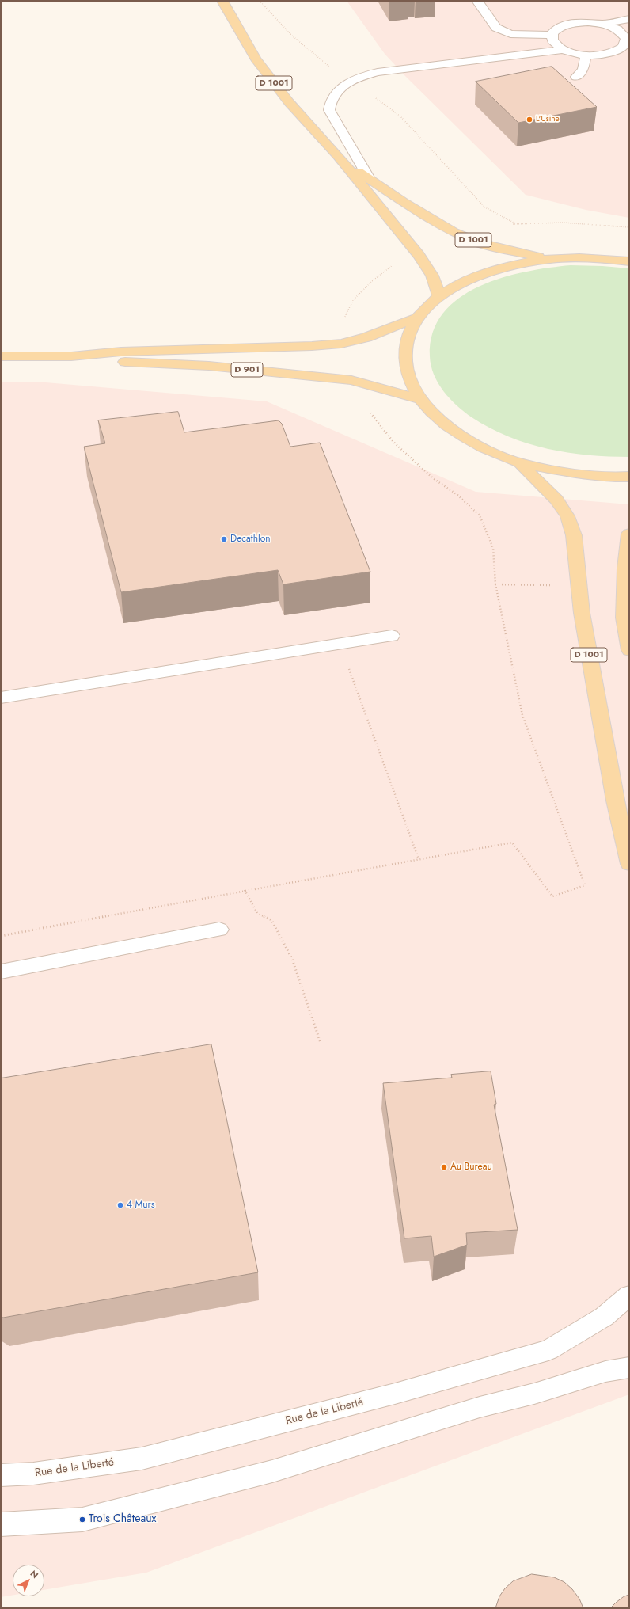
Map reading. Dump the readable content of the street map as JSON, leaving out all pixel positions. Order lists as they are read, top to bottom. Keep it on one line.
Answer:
{"streets":{"main road":["D 1001","D 901"],"street":["Rue de la Liberté"]},"places":["L'Usine","Decathlon","Au Bureau","4 Murs","Trois Châteaux"],"north":"top right"}
